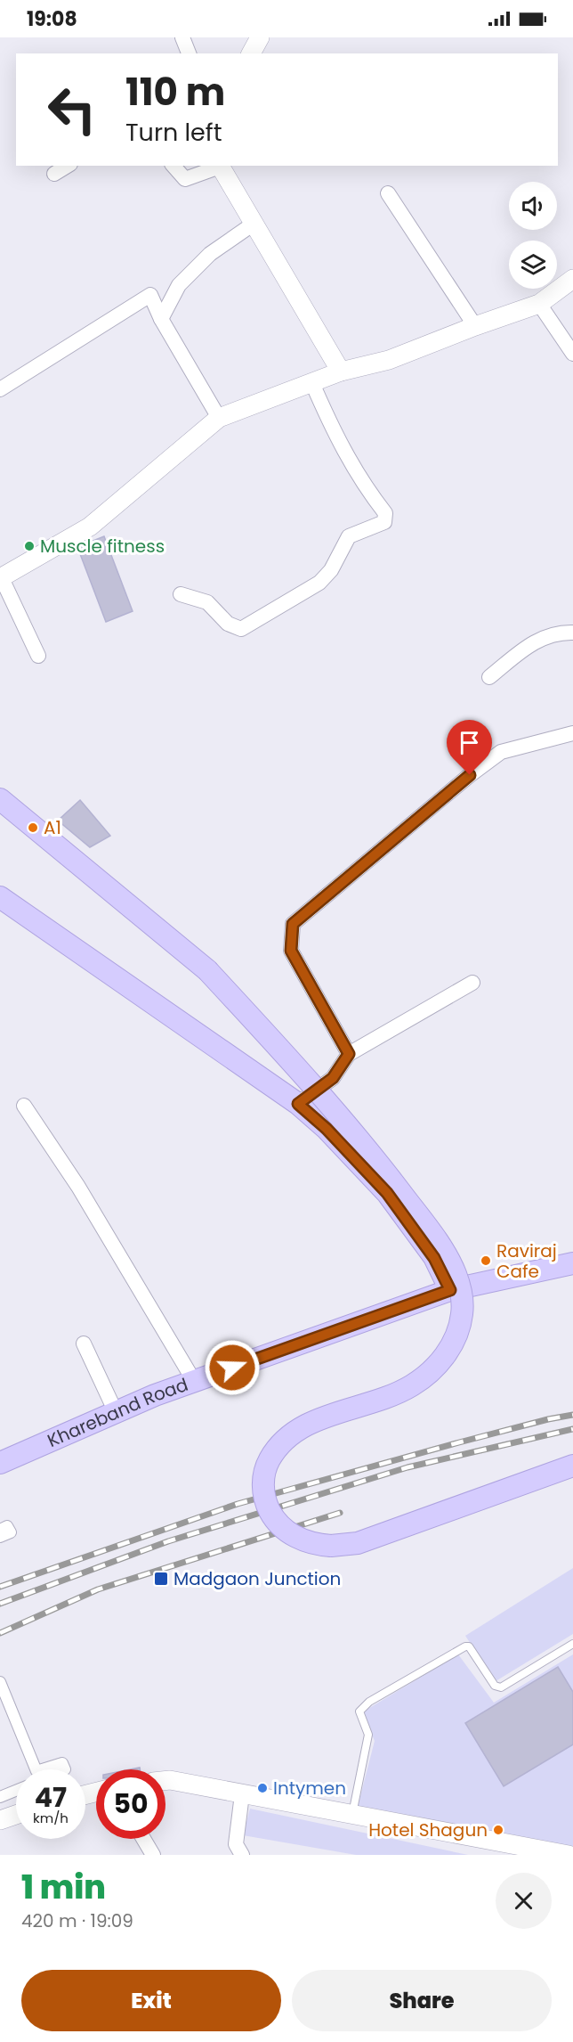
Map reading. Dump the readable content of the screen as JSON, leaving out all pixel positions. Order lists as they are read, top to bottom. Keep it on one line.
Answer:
{"streets":{"main road":["Khareband Road"]},"places":{"other":["Muscle fitness","A1","Raviraj Cafe","Intymen","Hotel Shagun"],"transit":["Madgaon Junction"]},"page":{"status":"19:08","turn":["110 m","Turn left"],"speed":"47 km/h","limit":"50","heading":["1 min","420 m · 19:09"],"buttons":["Exit","Share"]}}
